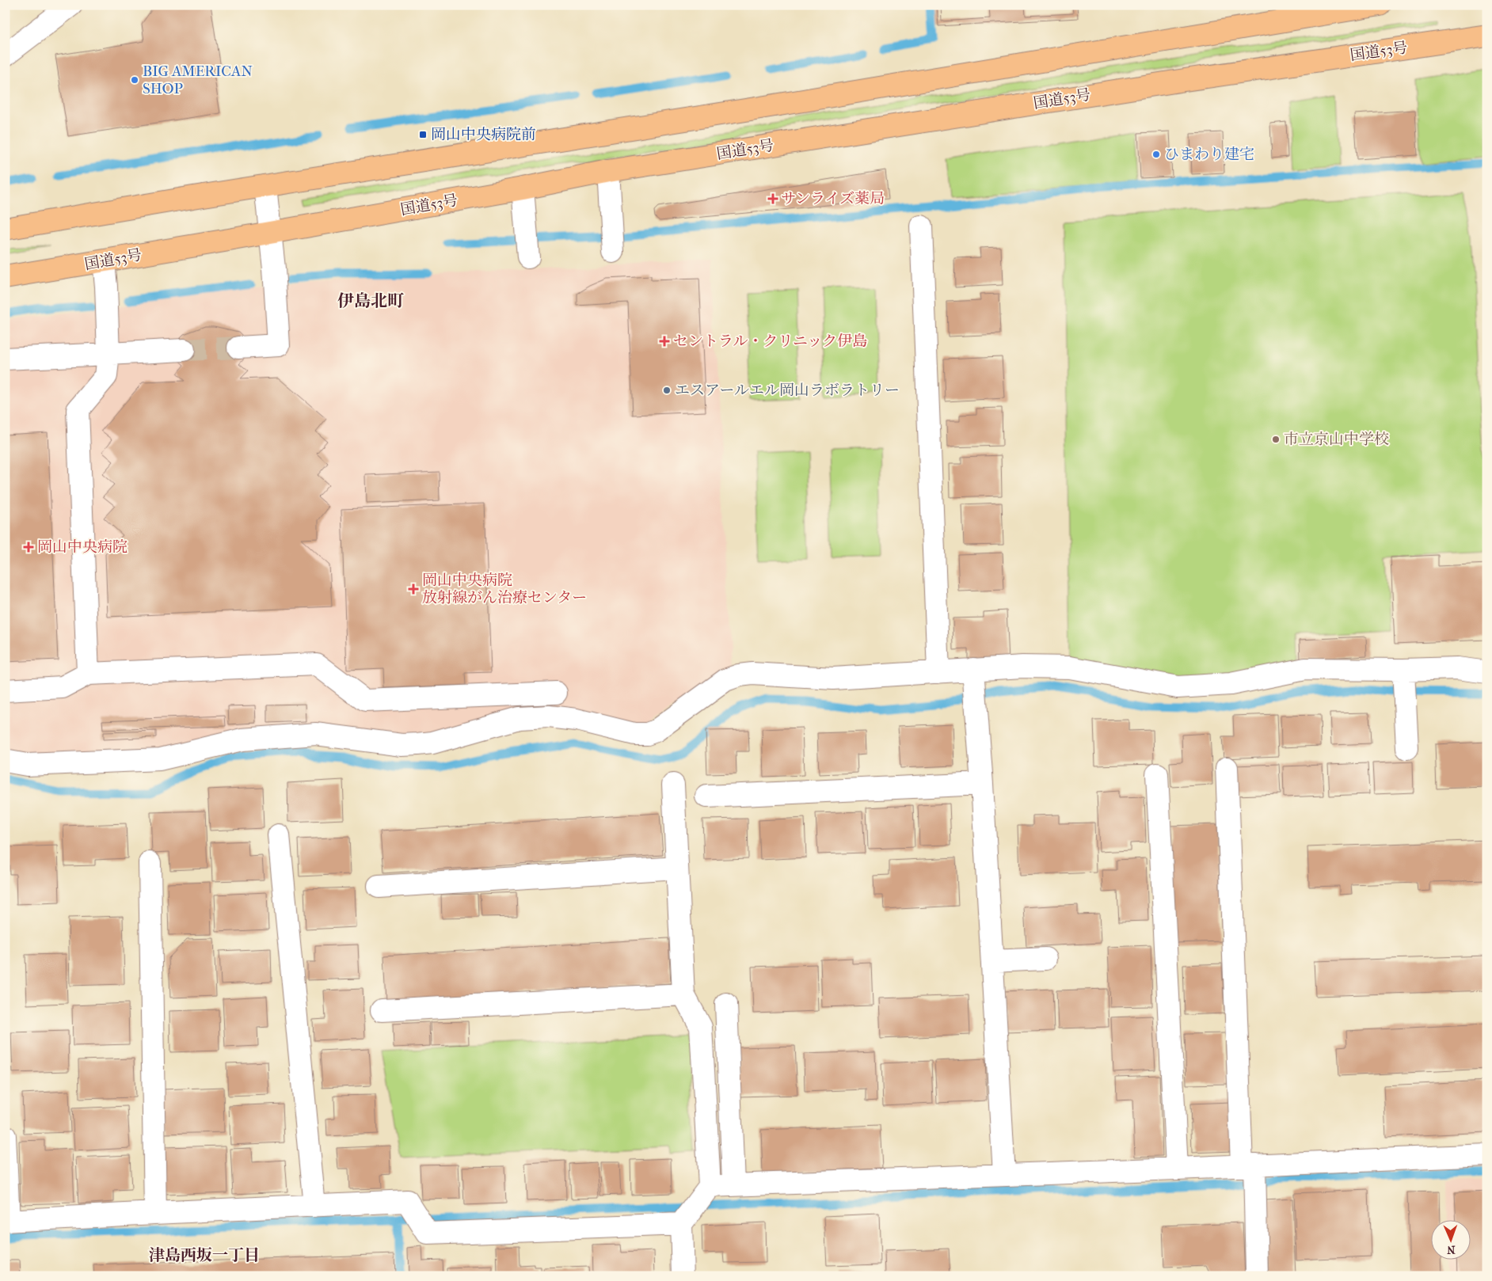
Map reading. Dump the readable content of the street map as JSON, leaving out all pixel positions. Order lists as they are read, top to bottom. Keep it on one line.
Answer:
{"streets":{"highway":["国道53号"]},"districts":["伊島北町","津島西坂一丁目"],"places":{"other":["BIG AMERICAN SHOP","ひまわり建宅","エスアールエル岡山ラボラトリー","市立京山中学校"],"transit":["岡山中央病院前"],"health":["サンライズ薬局","セントラル・クリニック伊島","岡山中央病院","岡山中央病院 放射線がん治療センター"]},"north":"bottom"}
